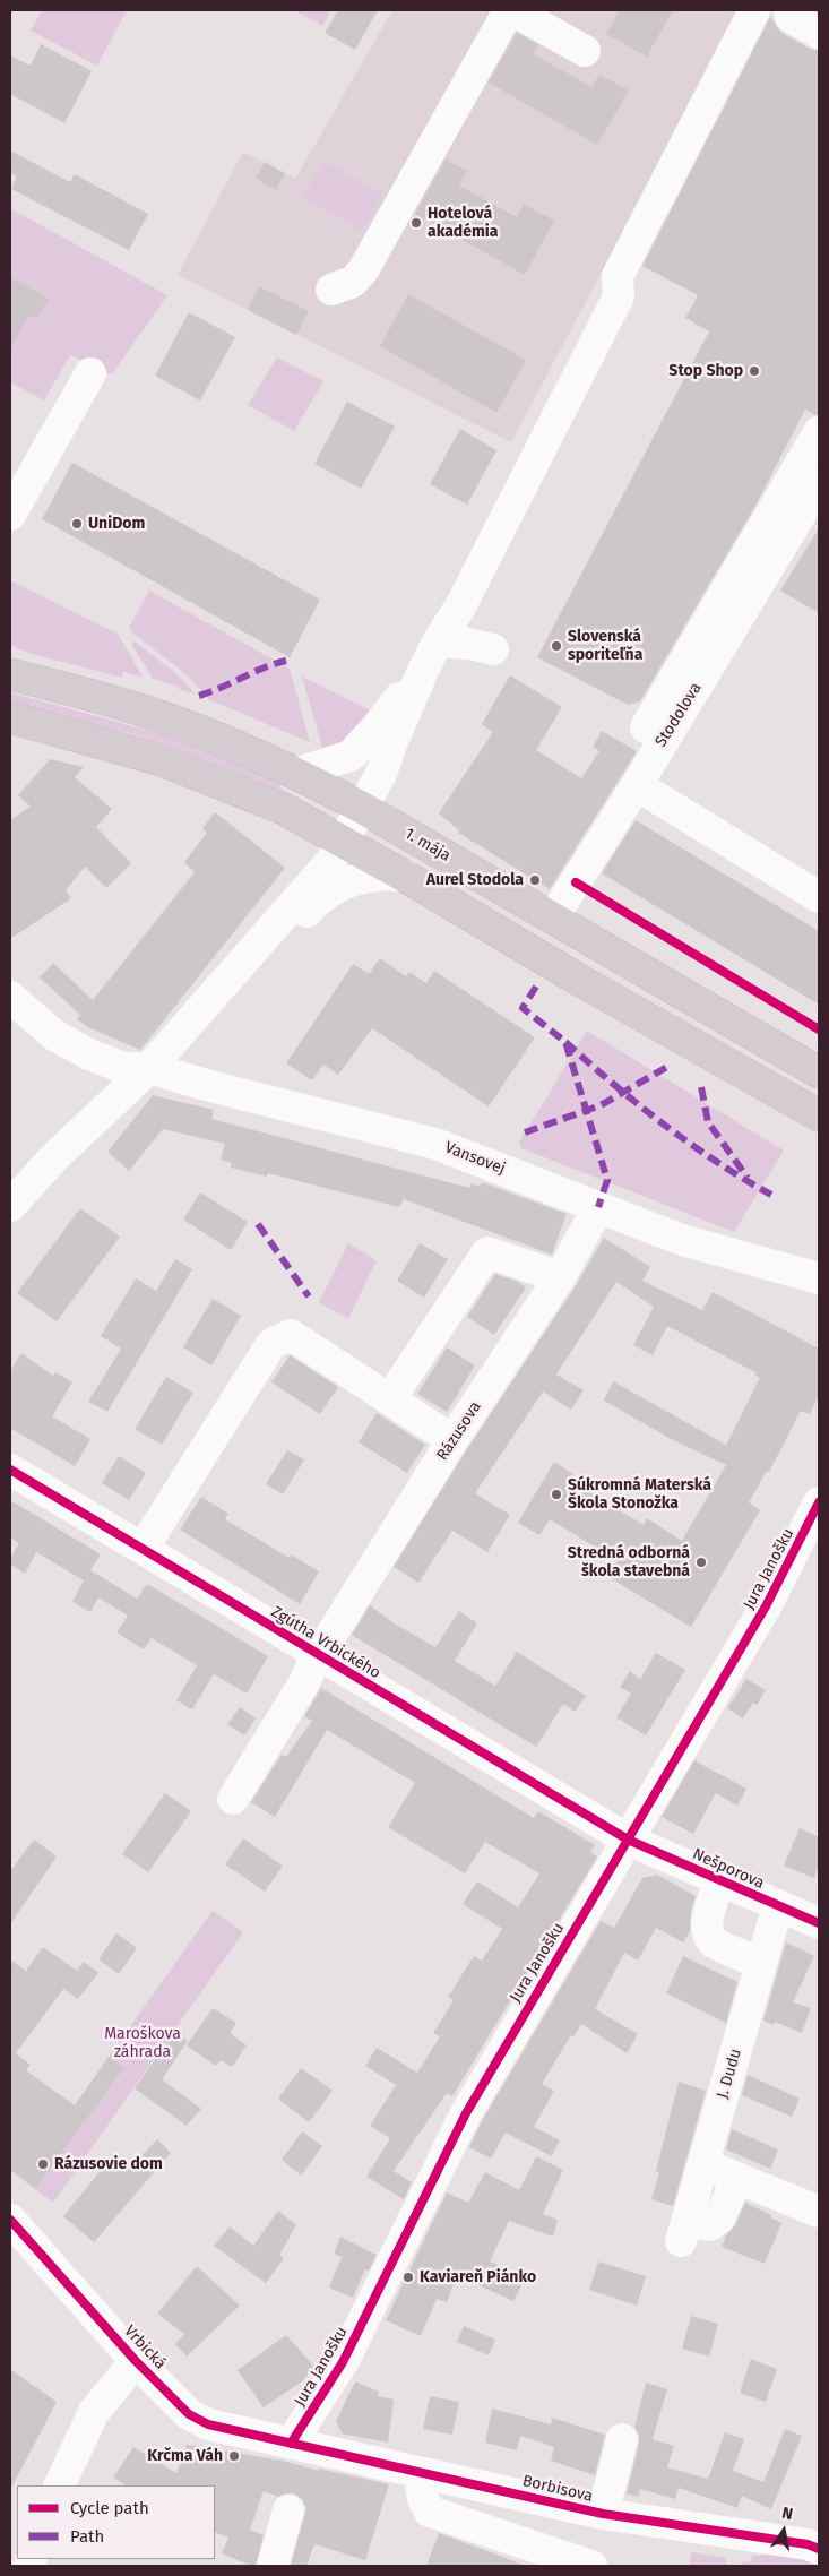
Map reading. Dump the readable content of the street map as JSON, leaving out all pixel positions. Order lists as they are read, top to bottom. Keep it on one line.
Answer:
{"streets":{"main road":["1. mája"],"street":["Stodolova","Vansovej","Rázusova","Jura Janošku","Zgútha Vrbického","Nešporova","J. Dudu","Vrbická","Borbisova"]},"crossings":[["Stodolova","1. mája"],["Vansovej","Rázusova"],["Rázusova","Zgútha Vrbického"],["Jura Janošku","Zgútha Vrbického"],["Jura Janošku","Nešporova"],["Jura Janošku","Vrbická"],["Jura Janošku","Borbisova"],["Zgútha Vrbického","Nešporova"],["Nešporova","J. Dudu"],["Vrbická","Borbisova"]],"parks":["Maroškova záhrada"],"places":["Hotelová akadémia","Stop Shop","UniDom","Slovenská sporiteľňa","Aurel Stodola","Súkromná Materská Škola Stonožka","Stredná odborná škola stavebná","Rázusovie dom","Kaviareň Piánko","Krčma Váh"],"legend":["Cycle path","Path"],"north":"top"}
